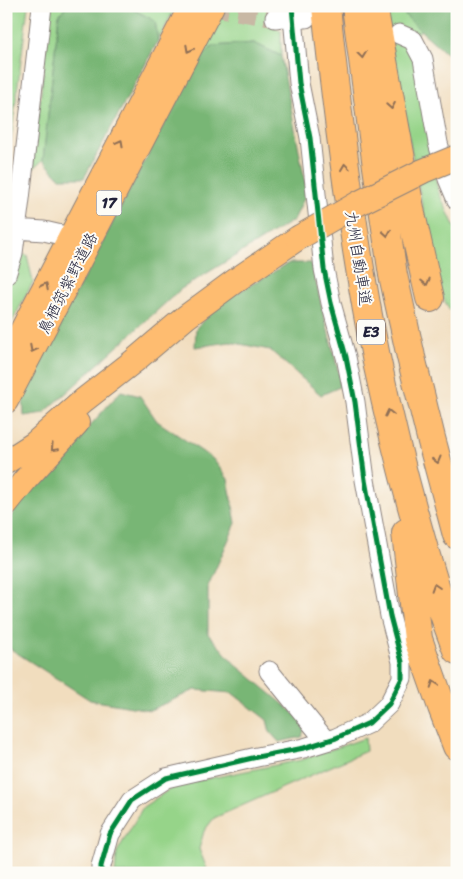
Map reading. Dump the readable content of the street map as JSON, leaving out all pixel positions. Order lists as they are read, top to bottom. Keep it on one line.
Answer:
{"streets":{"highway":["九州自動車道","E3"],"main road":["17","鳥栖筑紫野道路"]}}
